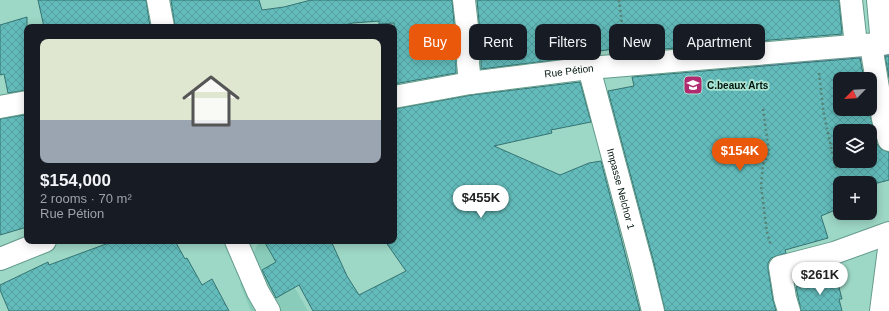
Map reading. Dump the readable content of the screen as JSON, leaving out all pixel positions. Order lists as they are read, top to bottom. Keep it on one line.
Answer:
{"streets":{"street":["Rue Pétion","Impasse Nelchor 1"]},"crossings":[["Rue Pétion","Impasse Nelchor 1"]],"places":{"school or university":["C.beaux Arts"]},"north":"bottom left","page":{"chip":["Buy","Rent","Filters","New","Apartment"],"list":[{"name":"$154,000","note":"2 rooms · 70 m² · Rue Pétion"}],"map_buttons":"+","price":["$154K","$455K","$261K"]}}
